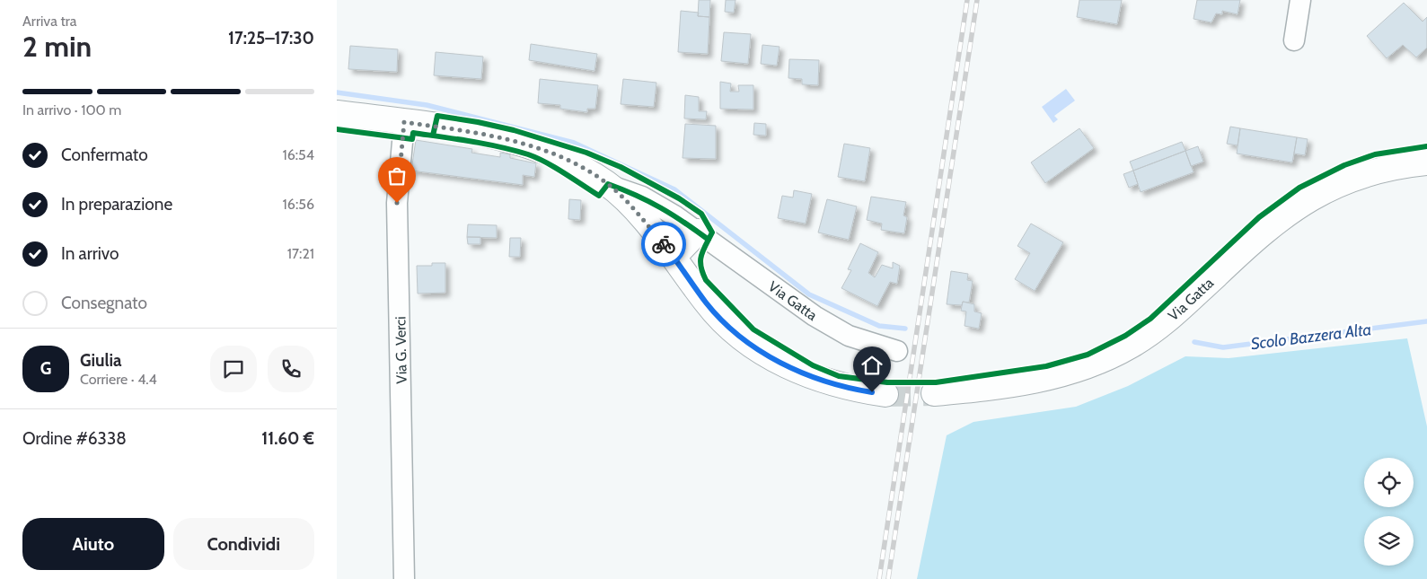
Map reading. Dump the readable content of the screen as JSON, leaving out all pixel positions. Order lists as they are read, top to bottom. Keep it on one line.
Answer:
{"streets":{"street":["Via Gatta","Via G. Verci"]},"crossings":[["Via Gatta","Via G. Verci"]],"water":["Scolo Bazzera Alta"],"page":{"heading":["2 min","Arriva tra","17:25–17:30"],"panel":["Giulia","Corriere · 4.4","Ordine #6338","11.60 €"],"bar":"In arrivo · 100 m","list":[["Confermato","16:54"],["In preparazione","16:56"],["In arrivo","17:21"],"Consegnato"],"round":"G","buttons":["Aiuto","Condividi"]}}
